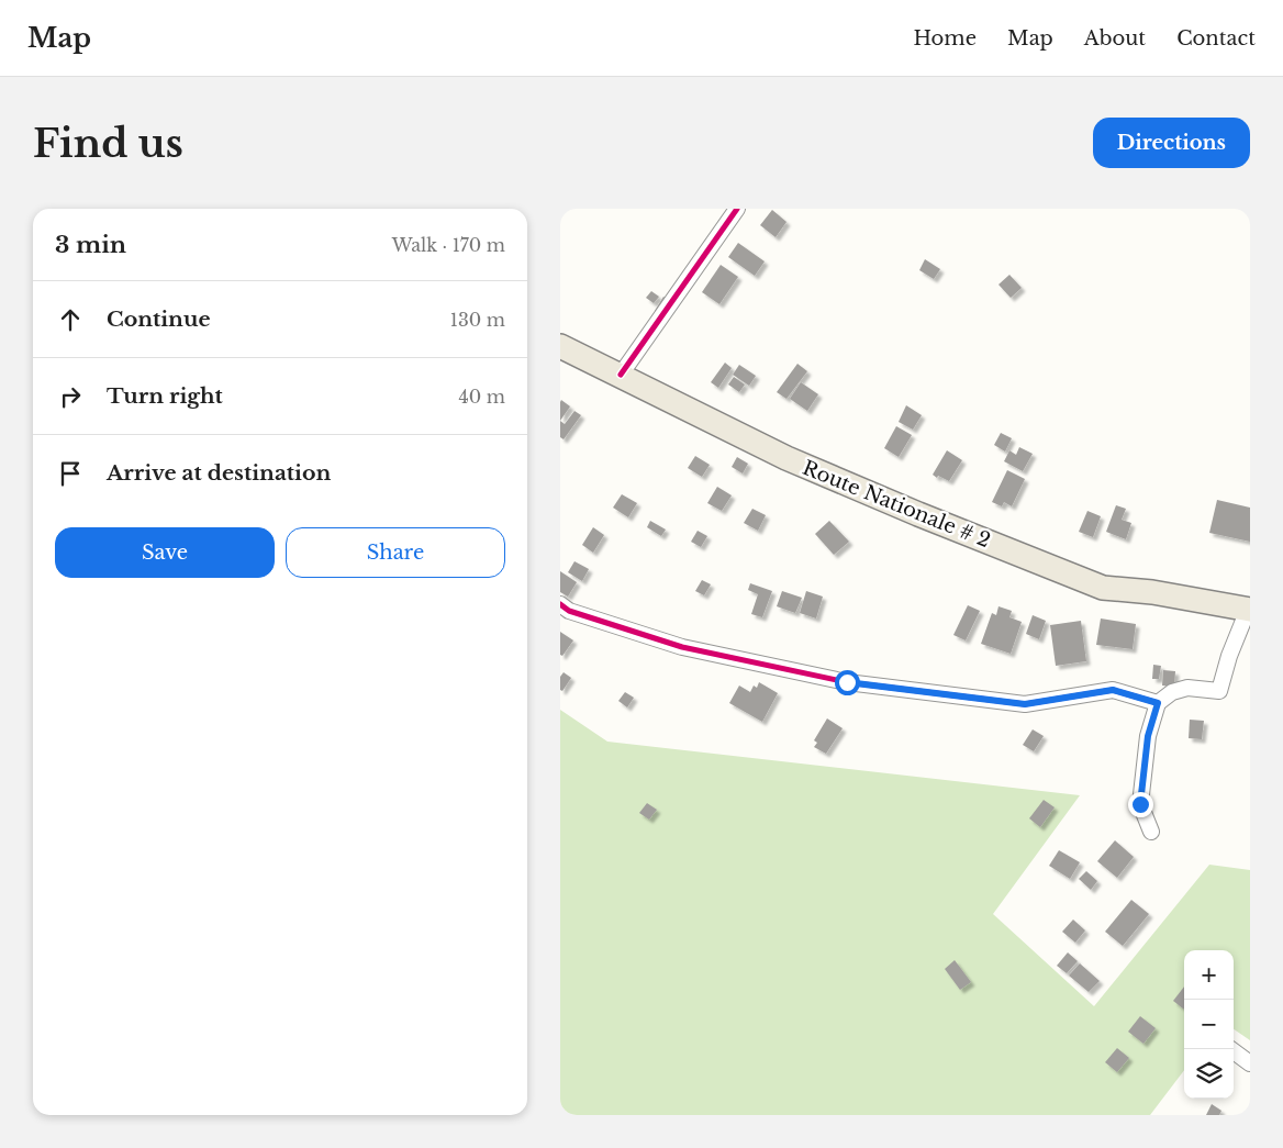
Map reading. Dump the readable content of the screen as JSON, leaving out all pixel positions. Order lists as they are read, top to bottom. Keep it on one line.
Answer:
{"streets":{"main road":["Route Nationale # 2"]},"page":{"header":"Map","nav":["Home","Map","About","Contact"],"buttons":["Directions",["Save","Share"]],"title":"Find us","heading":["3 min","Walk · 170 m"],"list":[["Continue","130 m"],["Turn right","40 m"],"Arrive at destination"],"map_buttons":["+","−"]}}
